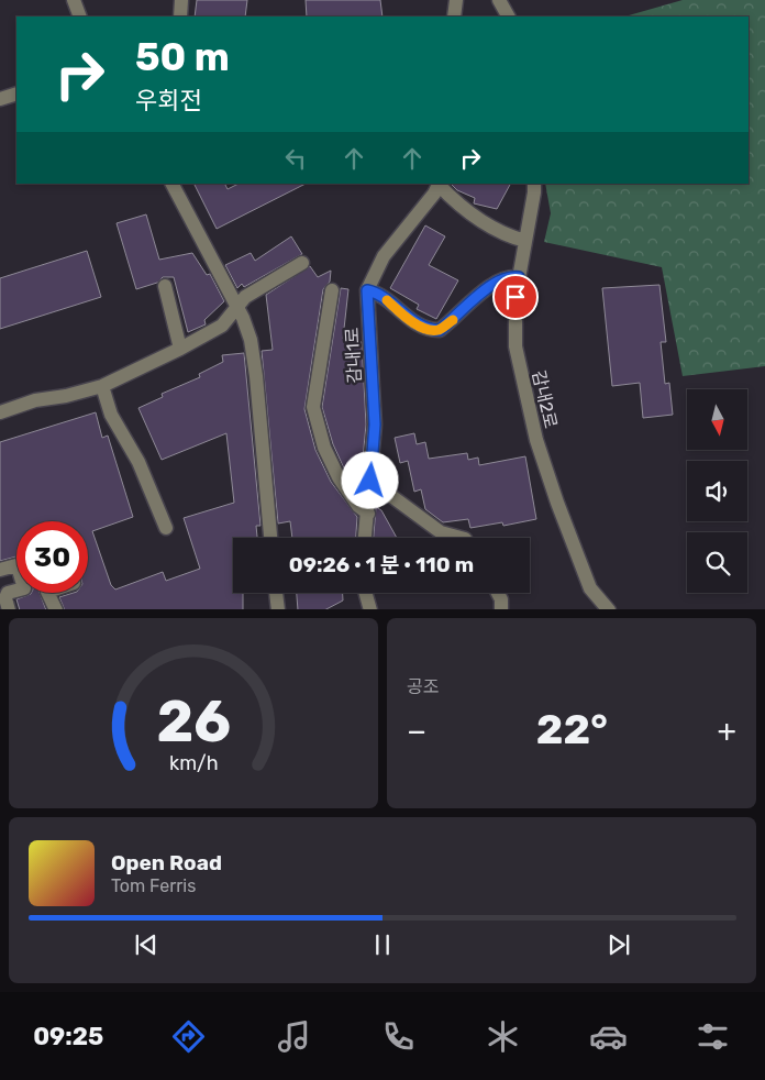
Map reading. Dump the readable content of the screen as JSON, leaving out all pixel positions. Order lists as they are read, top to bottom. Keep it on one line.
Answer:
{"streets":{"street":["감내1로","감내2로"]},"north":"bottom","page":{"turn":["50 m","우회전"],"limit":"30","trip":"09:26 · 1 분 · 110 m","tile":"공조","heat":["−","22°","+"],"song":["Open Road","Tom Ferris"],"tabs":"09:25","gauge":["26","km/h"]}}
